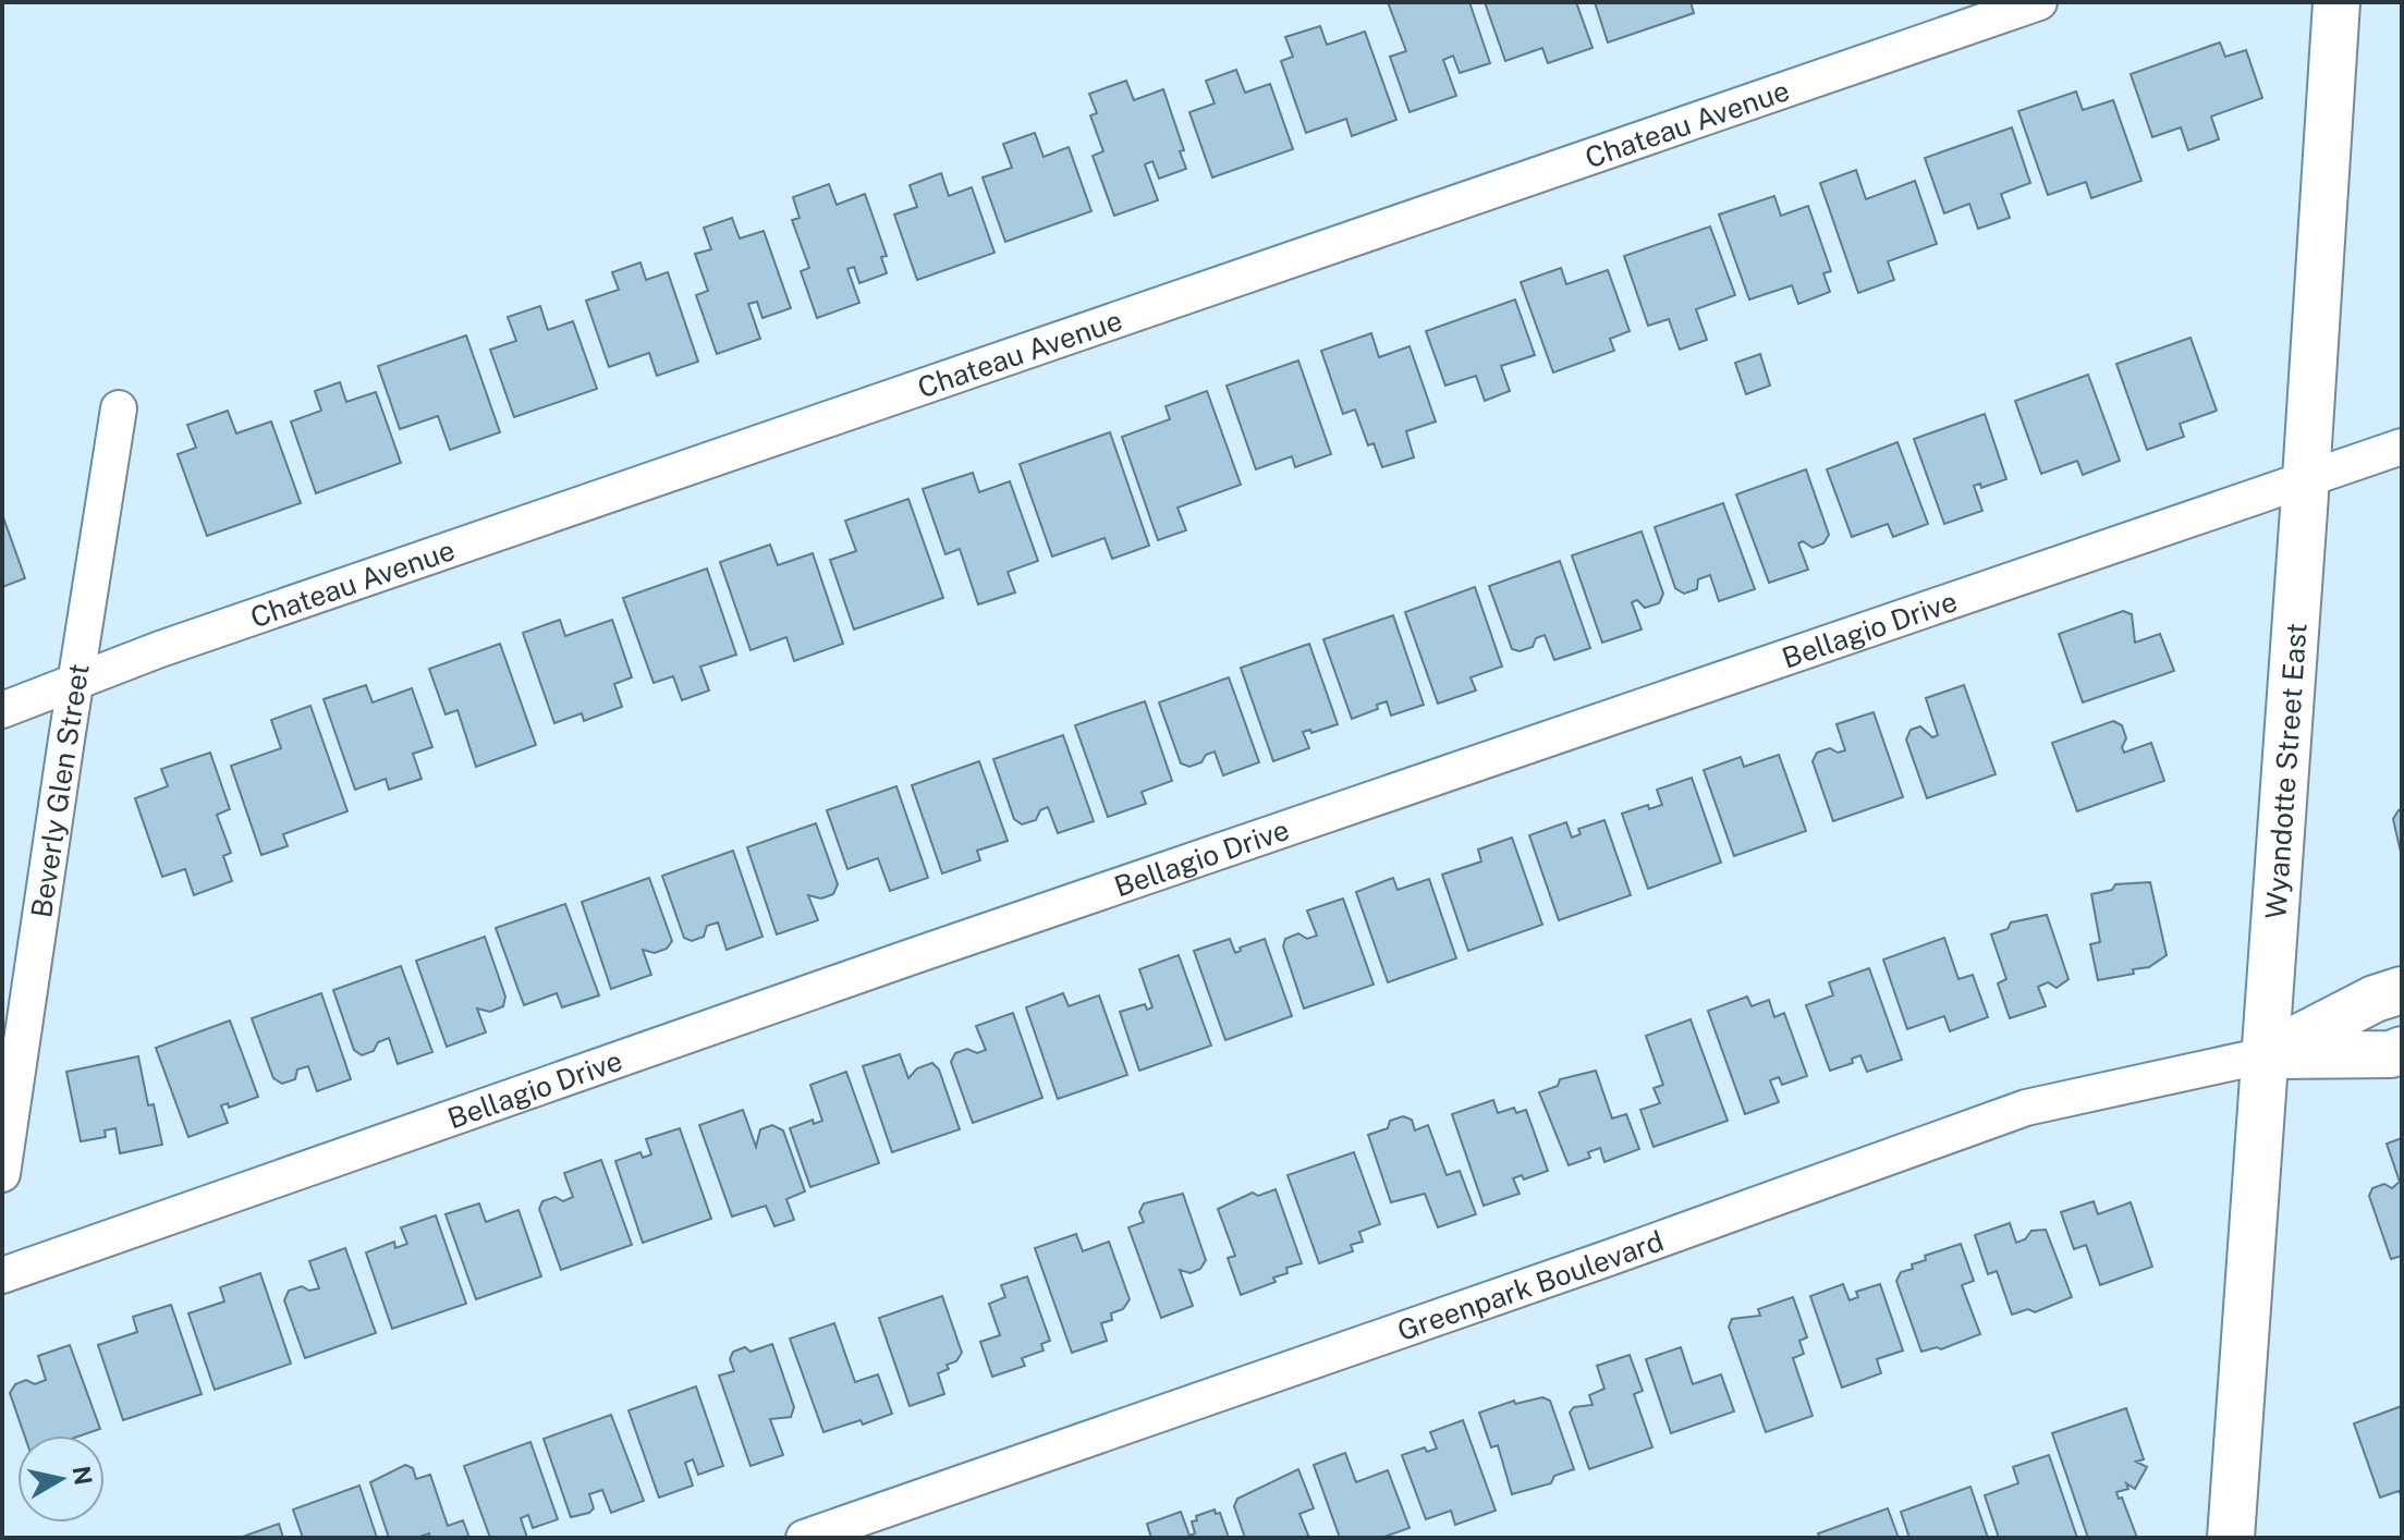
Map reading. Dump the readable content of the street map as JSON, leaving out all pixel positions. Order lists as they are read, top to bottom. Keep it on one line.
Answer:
{"streets":{"street":["Chateau Avenue","Bellagio Drive","Wyandotte Street East","Beverly Glen Street","Greenpark Boulevard"]},"crossings":[["Chateau Avenue","Beverly Glen Street"],["Bellagio Drive","Wyandotte Street East"],["Wyandotte Street East","Greenpark Boulevard"]],"north":"right"}
